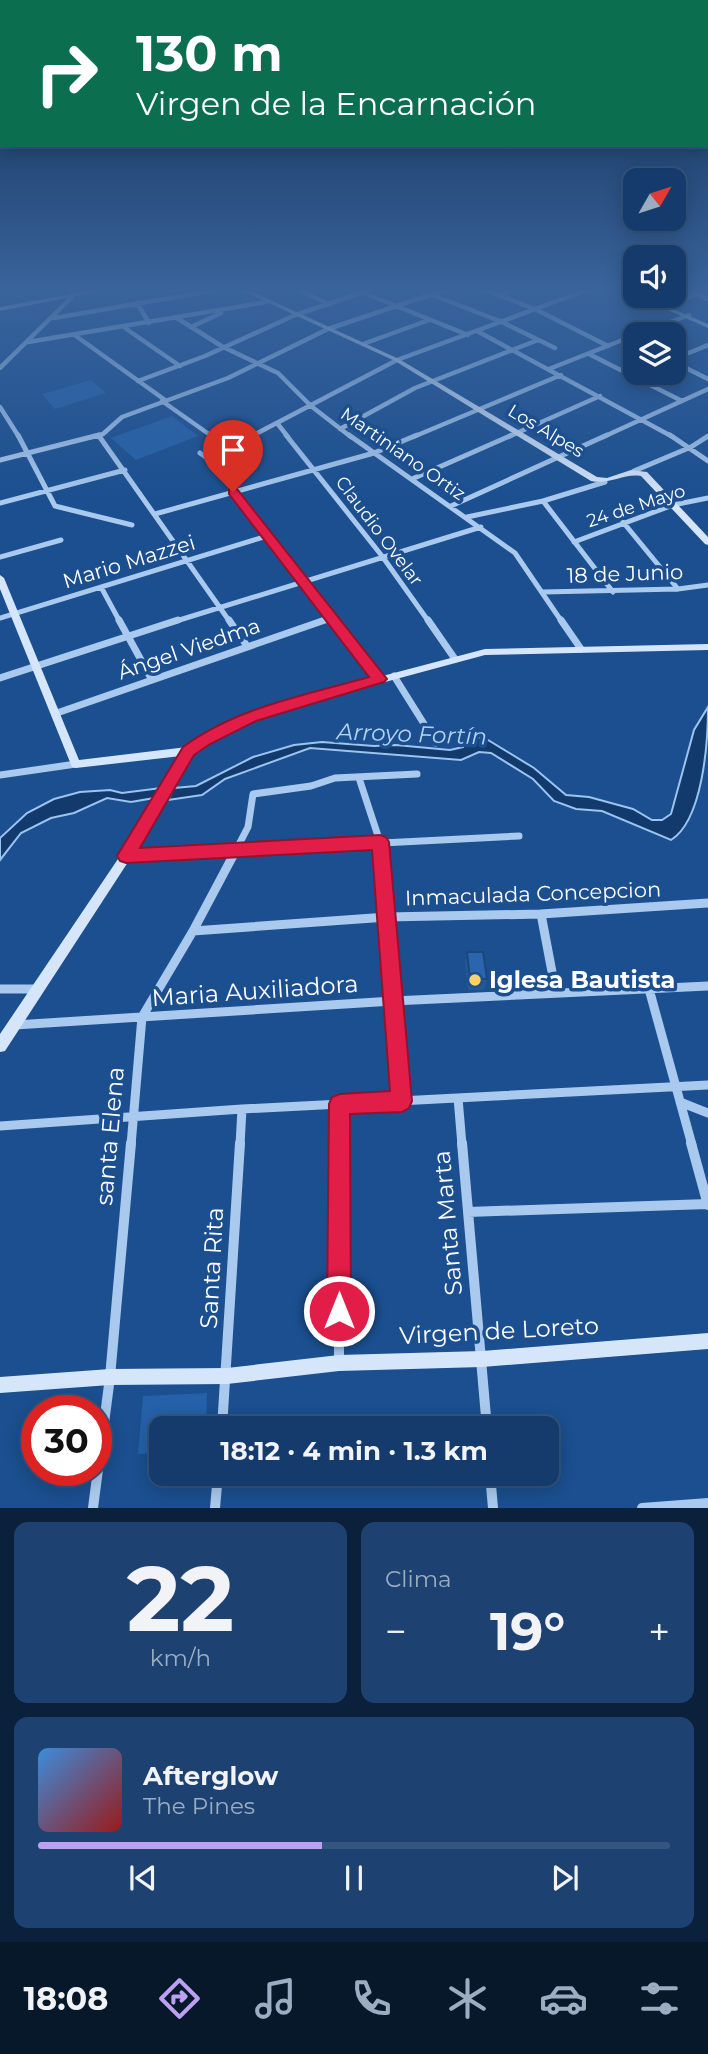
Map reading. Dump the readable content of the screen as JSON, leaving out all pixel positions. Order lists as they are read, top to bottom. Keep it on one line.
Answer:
{"streets":{"street":["Los Alpes","Martiniano Ortiz","24 de Mayo","Claudio Ovelar","Mario Mazzei","18 de Junio","Ángel Viedma","Inmaculada Concepcion","Maria Auxiliadora","santa Elena","Santa Marta","Santa Rita","Virgen de Loreto"]},"crossings":[["Martiniano Ortiz","18 de Junio"],["Inmaculada Concepcion","santa Elena"],["Maria Auxiliadora","santa Elena"],["santa Elena","Virgen de Loreto"],["Santa Marta","Virgen de Loreto"],["Santa Rita","Virgen de Loreto"]],"water":["Arroyo Fortín"],"places":["Iglesa Bautista"],"north":"top right","page":{"turn":["130 m","Virgen de la Encarnación"],"limit":"30","trip":"18:12 · 4 min · 1.3 km","tile":[["22","km/h"],"Clima"],"heat":["−","19°","+"],"song":["Afterglow","The Pines"],"tabs":"18:08"}}
